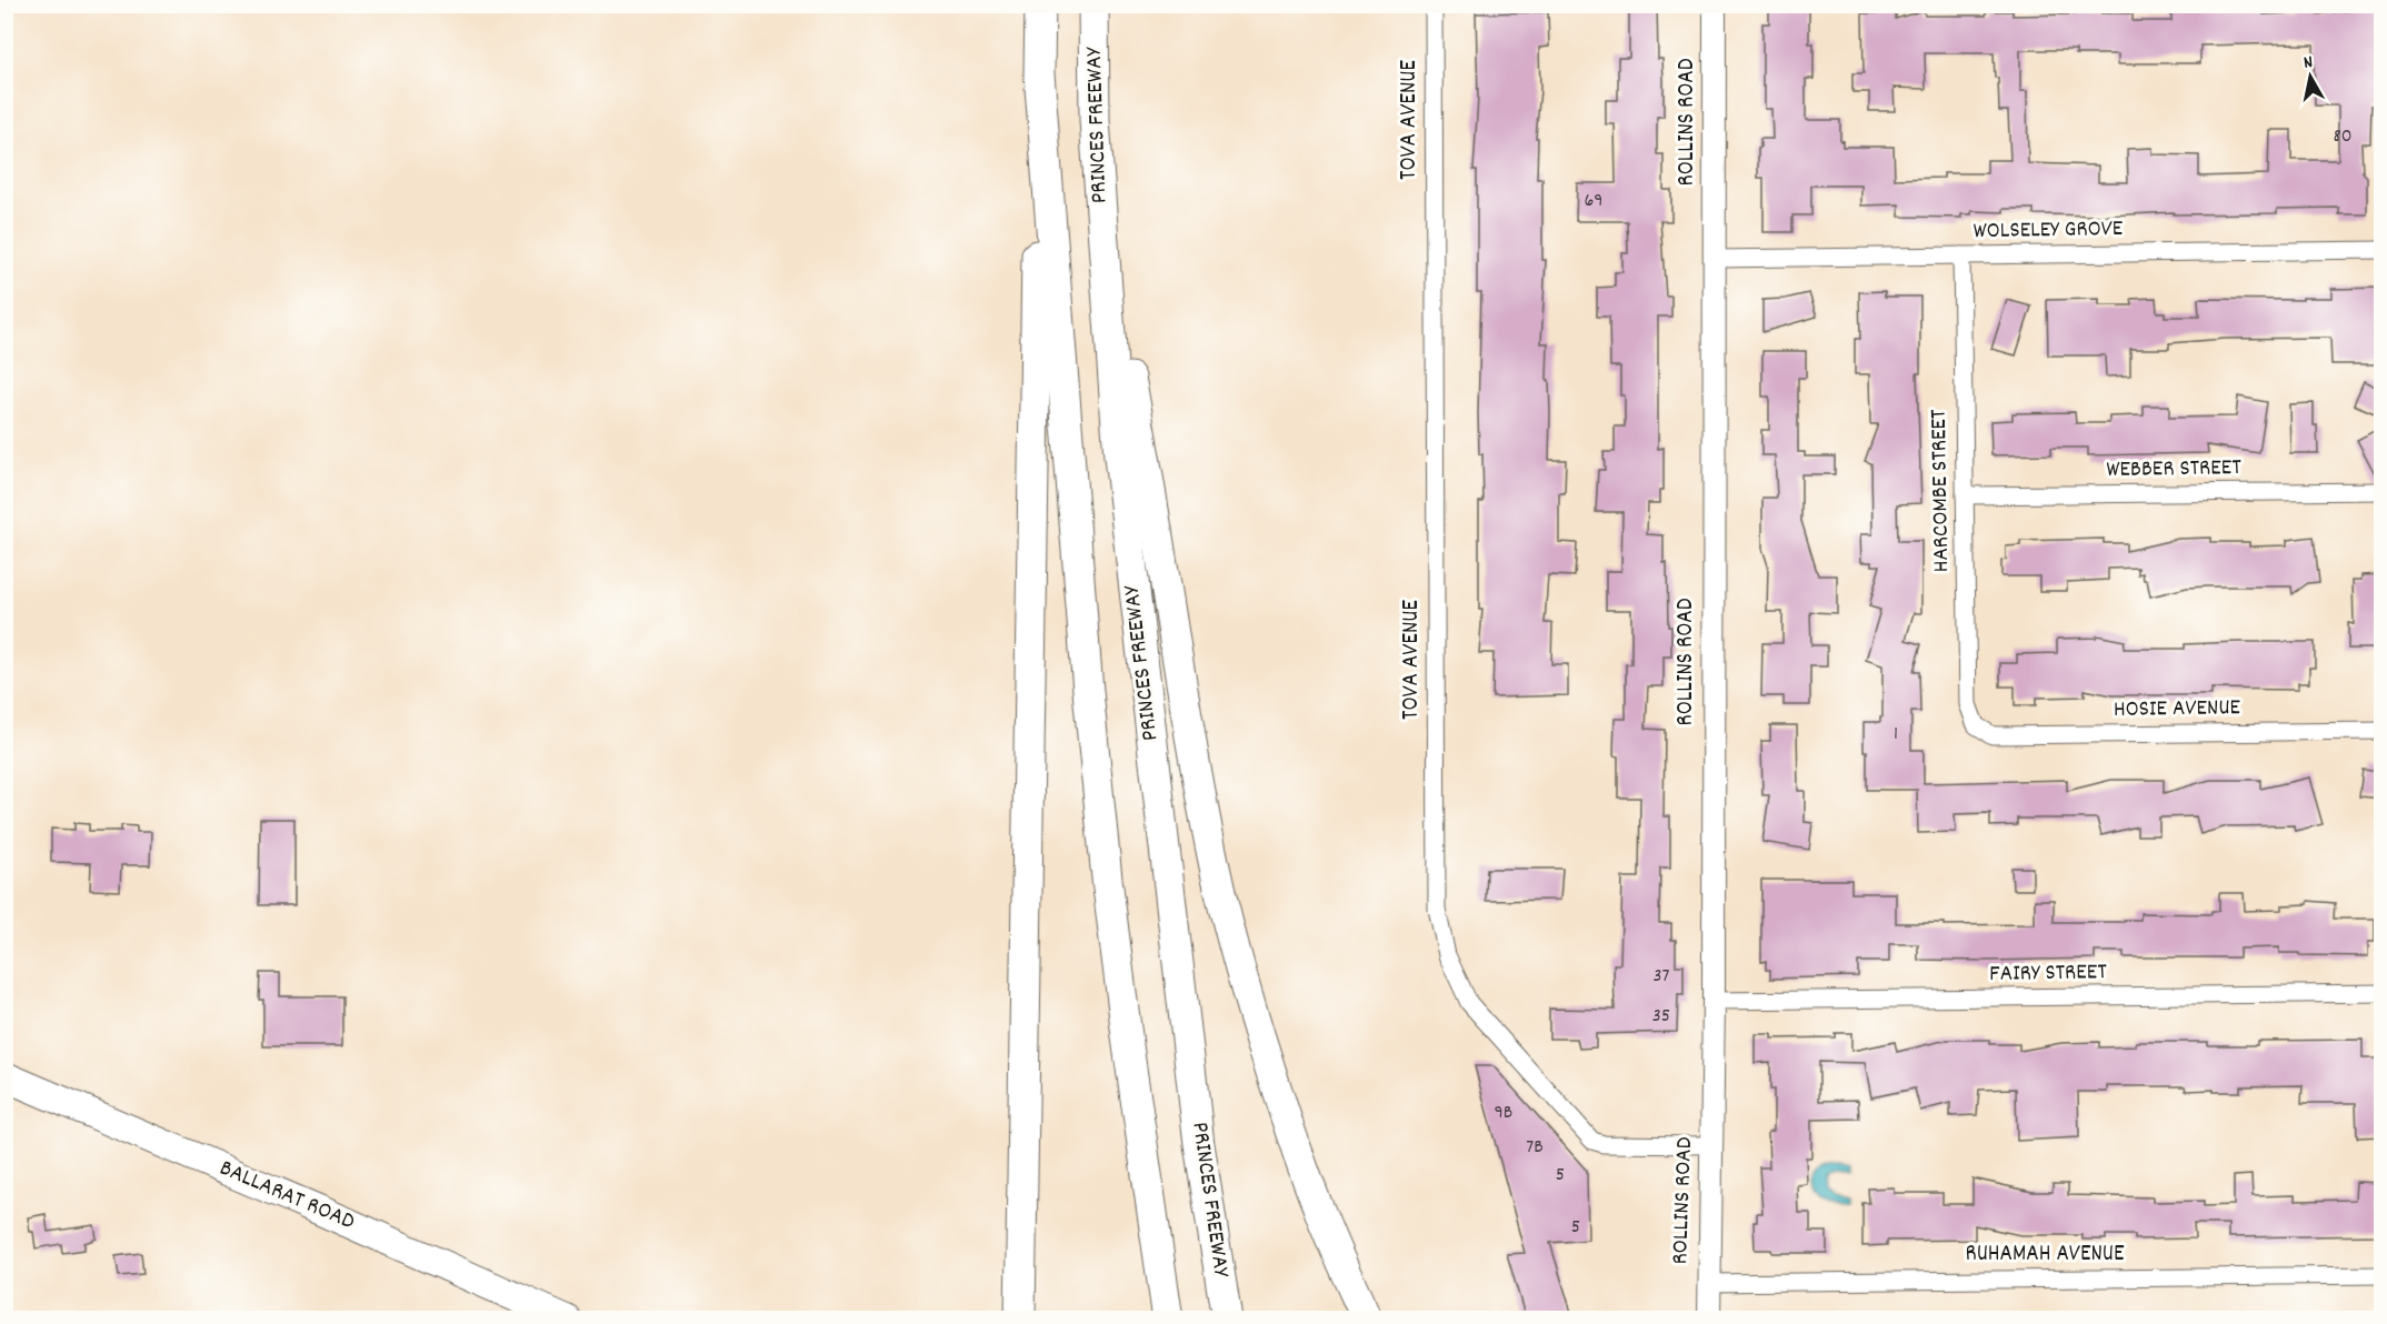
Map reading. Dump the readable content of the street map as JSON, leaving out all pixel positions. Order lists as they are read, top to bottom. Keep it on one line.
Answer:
{"streets":{"highway":["PRINCES FREEWAY","BALLARAT ROAD"],"street":["TOVA AVENUE","ROLLINS ROAD","WOLSELEY GROVE","WEBBER STREET","HARCOMBE STREET","HOSIE AVENUE","FAIRY STREET","RUHAMAH AVENUE"]},"crossings":[["TOVA AVENUE","ROLLINS ROAD"],["ROLLINS ROAD","WOLSELEY GROVE"],["ROLLINS ROAD","FAIRY STREET"],["ROLLINS ROAD","RUHAMAH AVENUE"],["WOLSELEY GROVE","HARCOMBE STREET"],["WEBBER STREET","HARCOMBE STREET"],["HARCOMBE STREET","HOSIE AVENUE"]],"house_numbers":["80","69","1","37","35","9B","7B","5","5"],"north":"top"}
